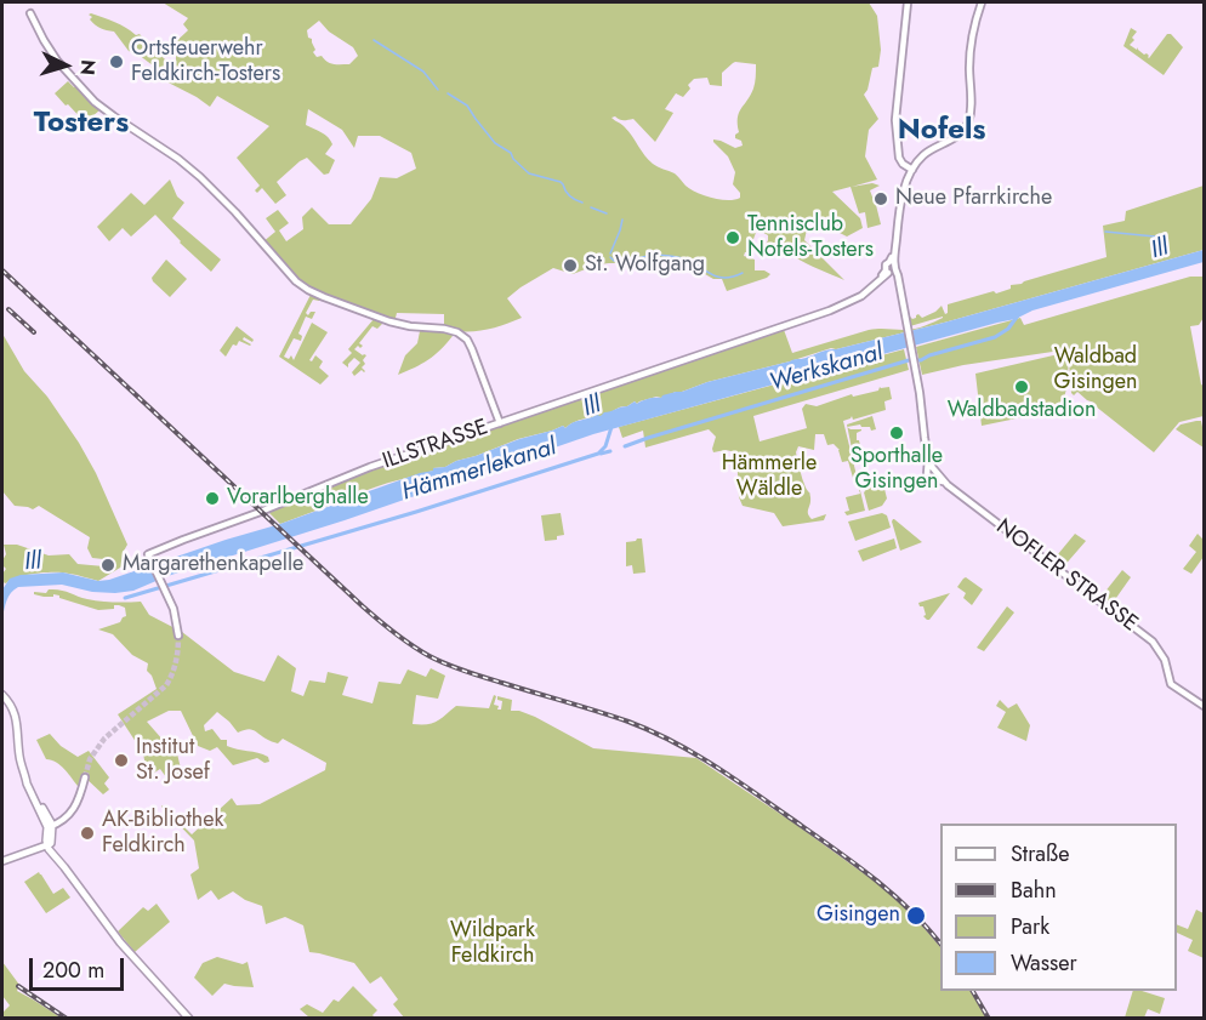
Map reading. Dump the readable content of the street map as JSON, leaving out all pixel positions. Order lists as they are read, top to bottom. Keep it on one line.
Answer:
{"streets":{"main road":["ILLSTRASSE","NOFLER STRASSE"]},"crossings":[["ILLSTRASSE","NOFLER STRASSE"]],"districts":["Tosters","Nofels"],"water":["Ill","Werkskanal","Hämmerlekanal"],"parks":["Waldbad Gisingen","Hämmerle Wäldle","Wildpark Feldkirch"],"places":["Ortsfeuerwehr Feldkirch-Tosters","Neue Pfarrkirche","Tennisclub Nofels-Tosters","St. Wolfgang","Waldbadstadion","Sporthalle Gisingen","Vorarlberghalle","Margarethenkapelle","Institut St. Josef","AK-Bibliothek Feldkirch","Gisingen"],"legend":["Straße","Bahn","Park","Wasser"],"scale_bar":"200 m","north":"right"}
